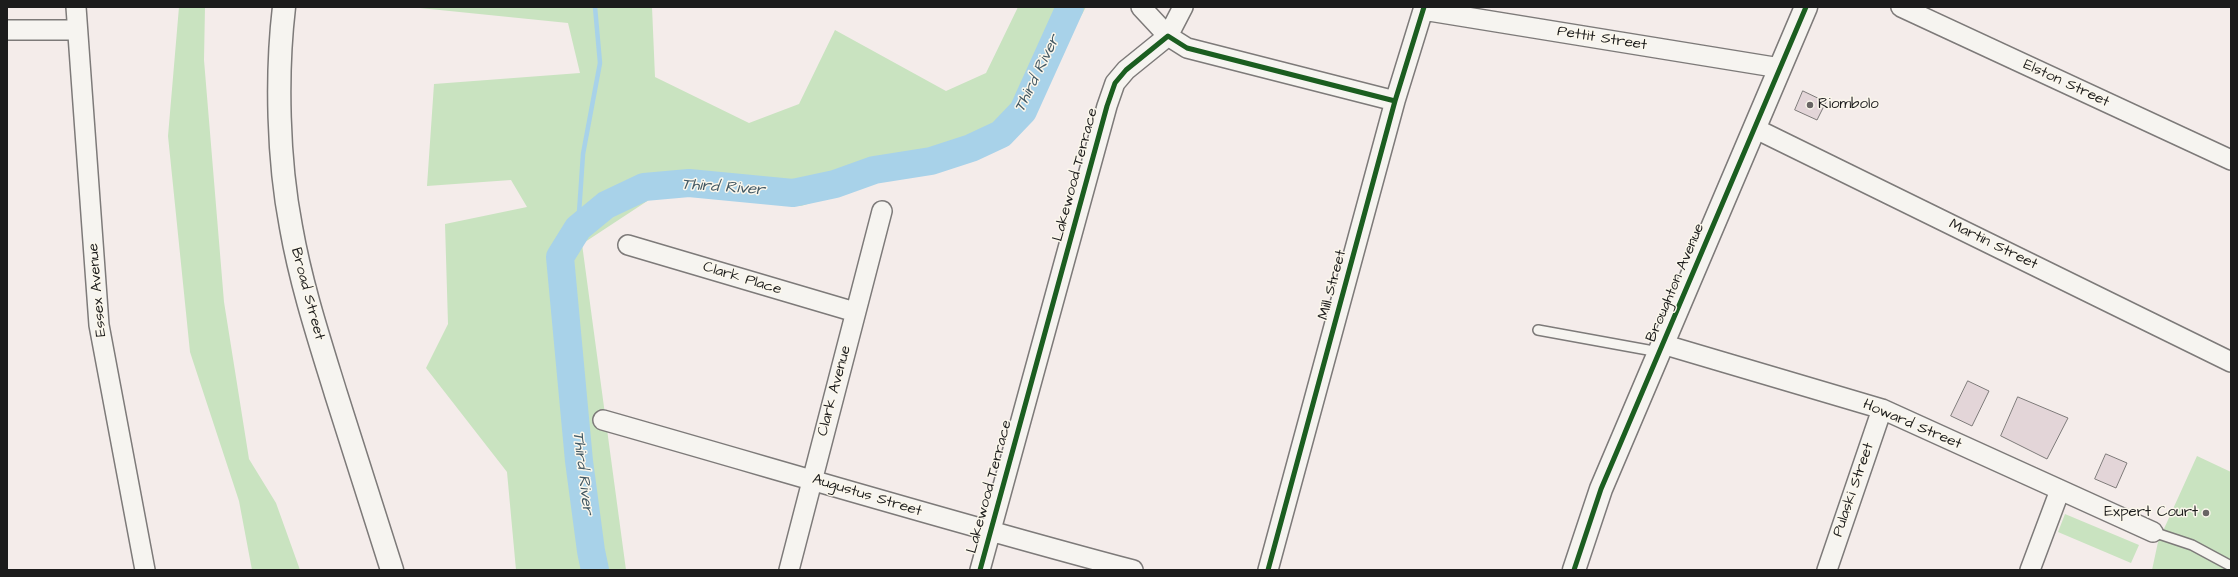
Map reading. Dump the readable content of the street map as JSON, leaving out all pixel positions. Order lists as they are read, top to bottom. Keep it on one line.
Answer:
{"streets":{"street":["Pettit Street","Elston Street","Lakewood Terrace","Martin Street","Clark Place","Broughton Avenue","Mill Street","Essex Avenue","Broad Street","Clark Avenue","Howard Street","Pulaski Street","Augustus Street"]},"crossings":[["Pettit Street","Broughton Avenue"],["Pettit Street","Mill Street"],["Lakewood Terrace","Augustus Street"],["Martin Street","Broughton Avenue"],["Clark Place","Clark Avenue"],["Broughton Avenue","Howard Street"],["Clark Avenue","Augustus Street"],["Howard Street","Pulaski Street"]],"water":["Third River"],"places":["Riombolo","Expert Court"]}
